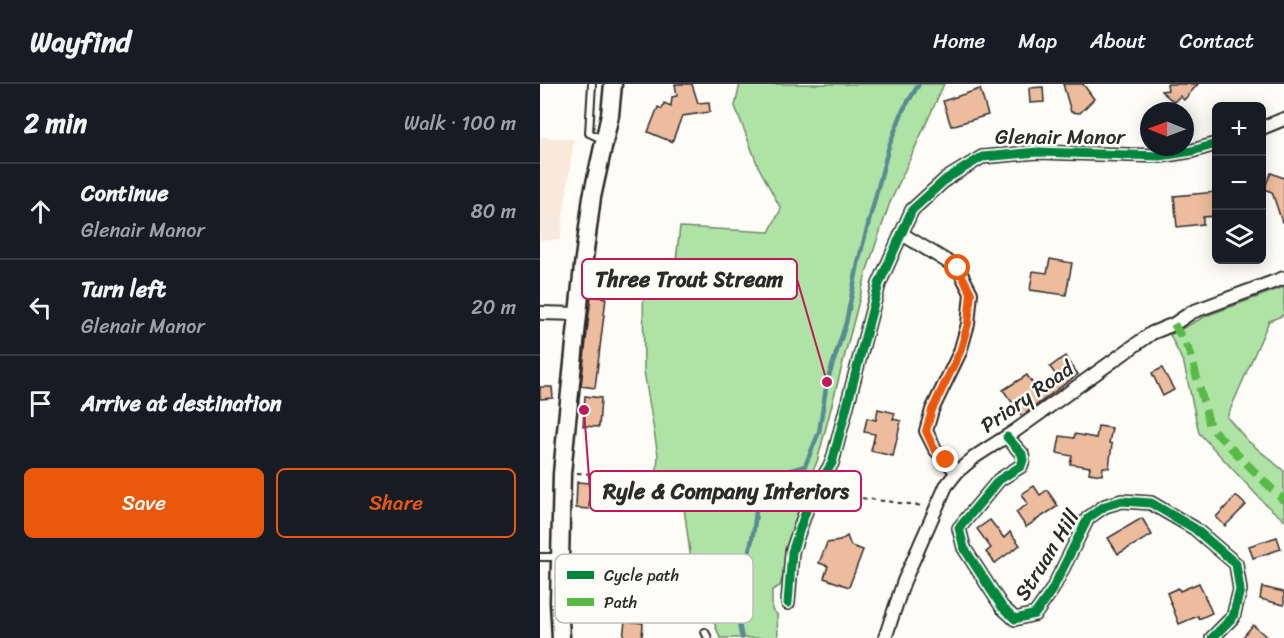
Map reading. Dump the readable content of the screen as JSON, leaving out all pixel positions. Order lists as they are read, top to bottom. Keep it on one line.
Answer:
{"streets":{"street":["Glenair Manor","Priory Road","Struan Hill"]},"crossings":[["Priory Road","Struan Hill"]],"places":["Three Trout Stream","Ryle & Company Interiors"],"legend":["Cycle path","Path"],"north":"left","page":{"header":"Wayfind","nav":["Home","Map","About","Contact"],"heading":["2 min","Walk · 100 m"],"map_buttons":["+","−"],"list":[["Continue","Glenair Manor","80 m"],["Turn left","Glenair Manor","20 m"],"Arrive at destination"],"buttons":["Save","Share"]}}
